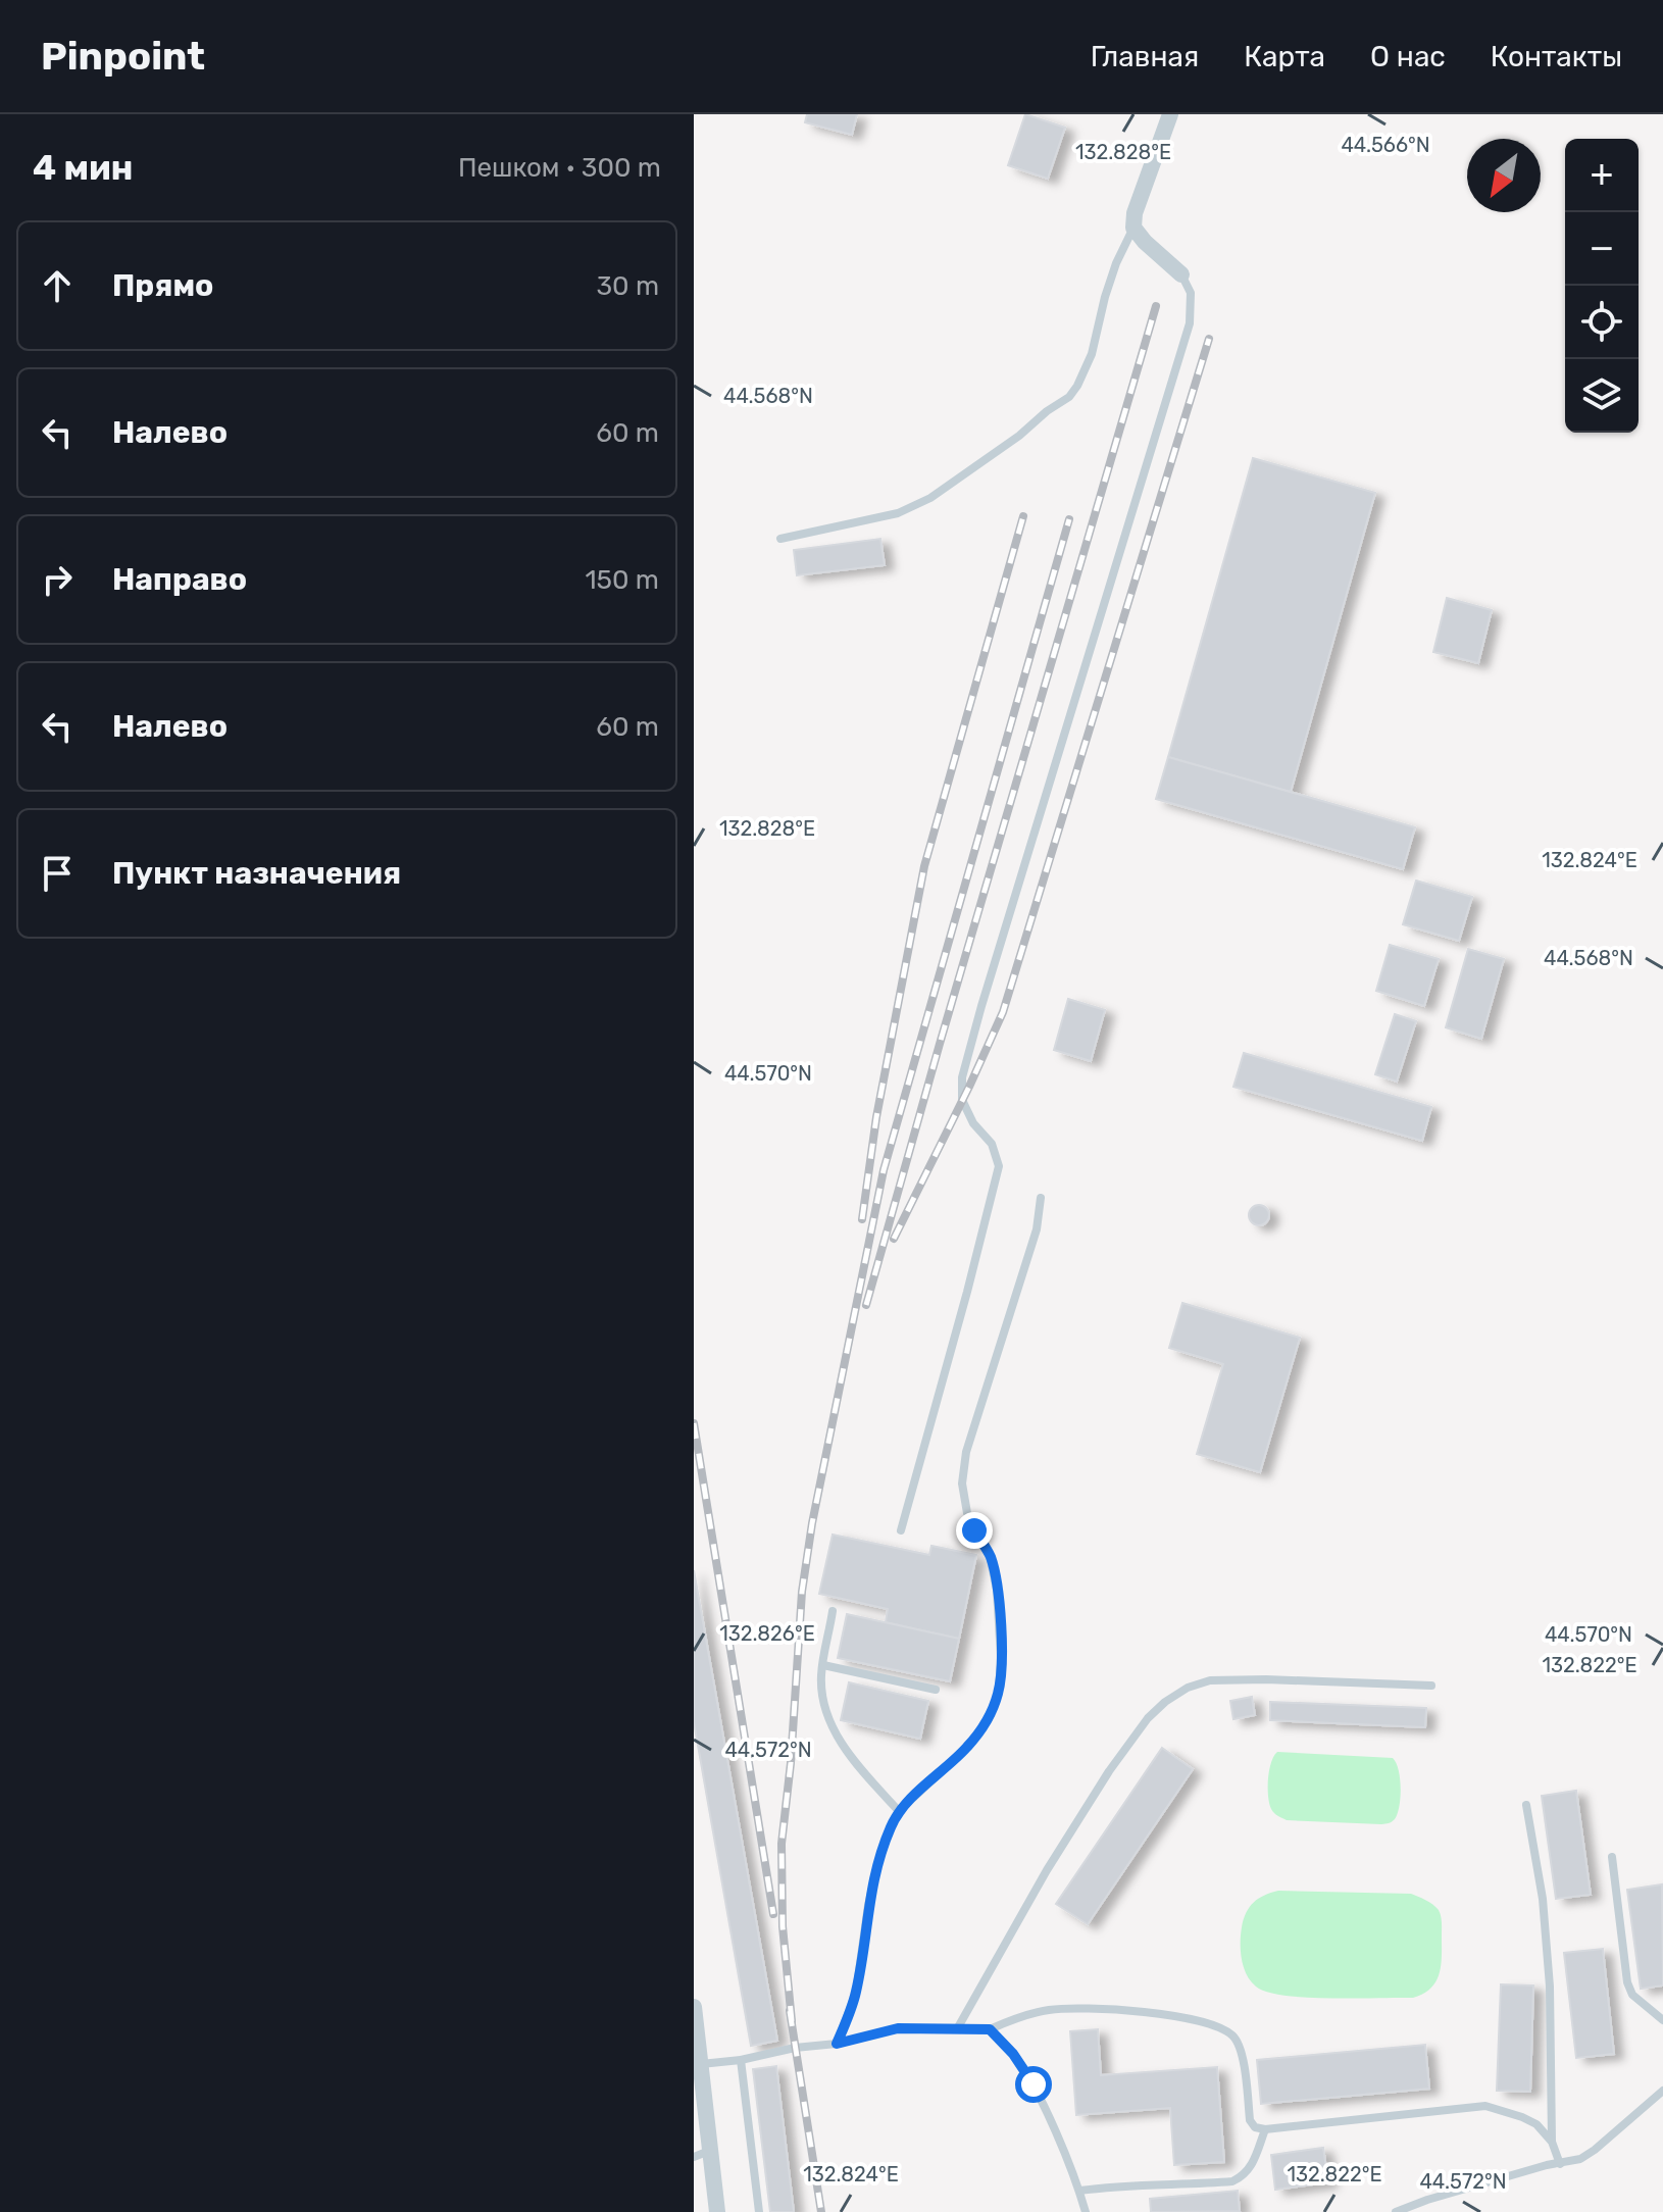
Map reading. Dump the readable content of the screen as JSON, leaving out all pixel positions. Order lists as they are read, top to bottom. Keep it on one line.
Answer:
{"north":"bottom left","page":{"header":"Pinpoint","nav":["Главная","Карта","О нас","Контакты"],"heading":["4 мин","Пешком · 300 m"],"map_buttons":["+","−"],"list":[["Прямо","30 m"],["Налево","60 m"],["Направо","150 m"],["Налево","60 m"],"Пункт назначения"]},"coordinates":["44.566°N","132.828°E","44.568°N","132.824°E","44.570°N","132.826°E","132.822°E","44.572°N"]}
